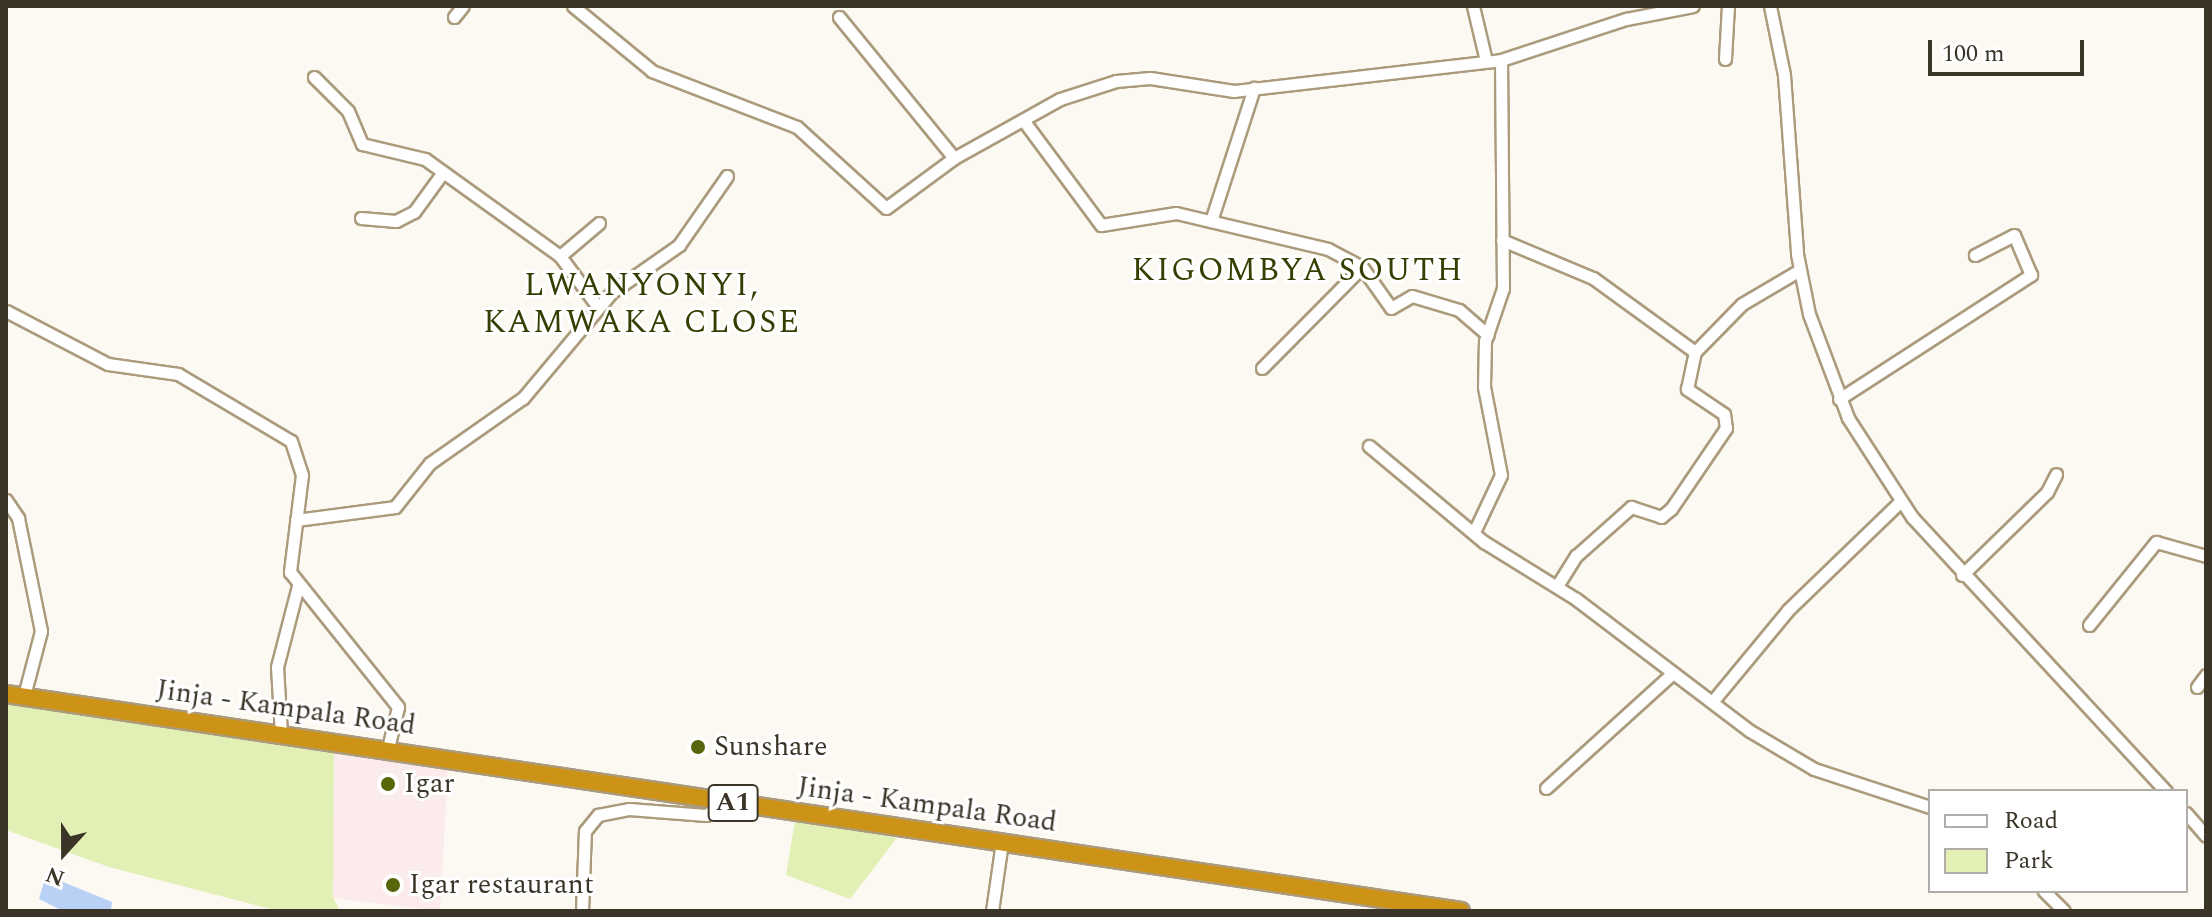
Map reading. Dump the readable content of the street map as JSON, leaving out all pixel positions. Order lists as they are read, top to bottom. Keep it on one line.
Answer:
{"streets":{"highway":["Jinja - Kampala Road","A1"]},"districts":["KIGOMBYA SOUTH","LWANYONYI, KAMWAKA CLOSE"],"places":["Sunshare","Igar","Igar restaurant"],"legend":["Road","Park"],"scale_bar":"100 m","north":"bottom"}
